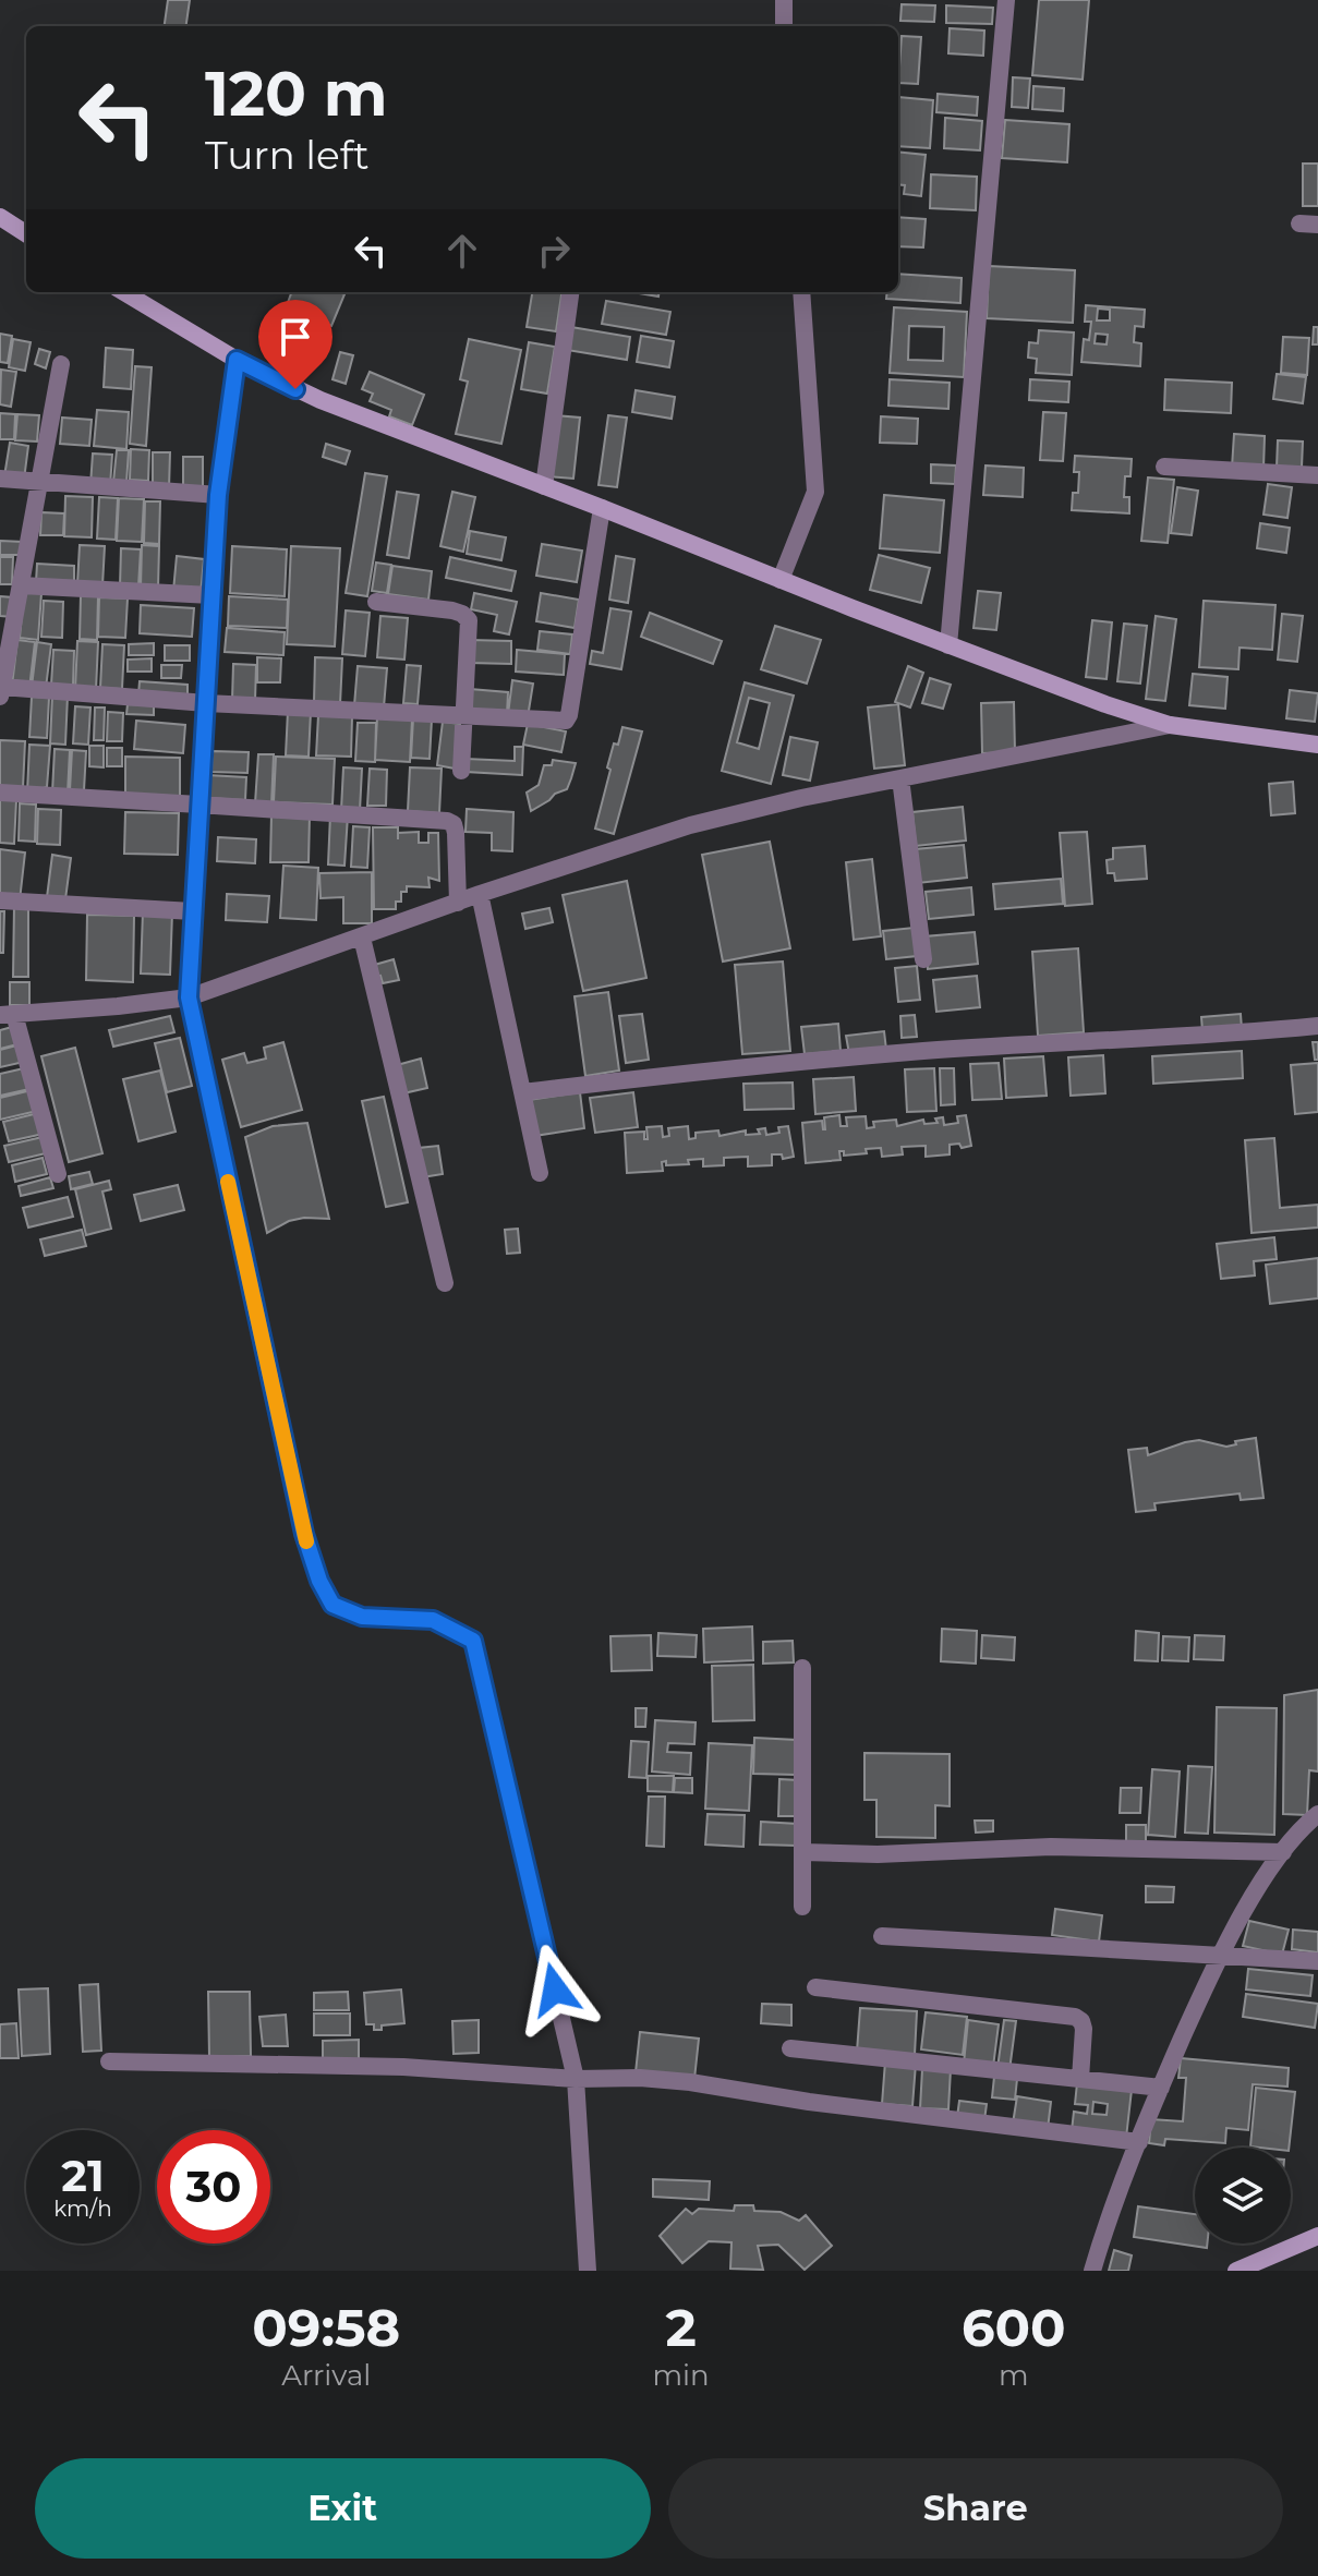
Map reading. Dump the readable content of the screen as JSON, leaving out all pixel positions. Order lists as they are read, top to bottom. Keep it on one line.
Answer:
{"page":{"turn":["120 m","Turn left"],"speed":"21 km/h","limit":"30","eta":["09:58","Arrival","2","min","600","m"],"buttons":["Exit","Share"]}}
